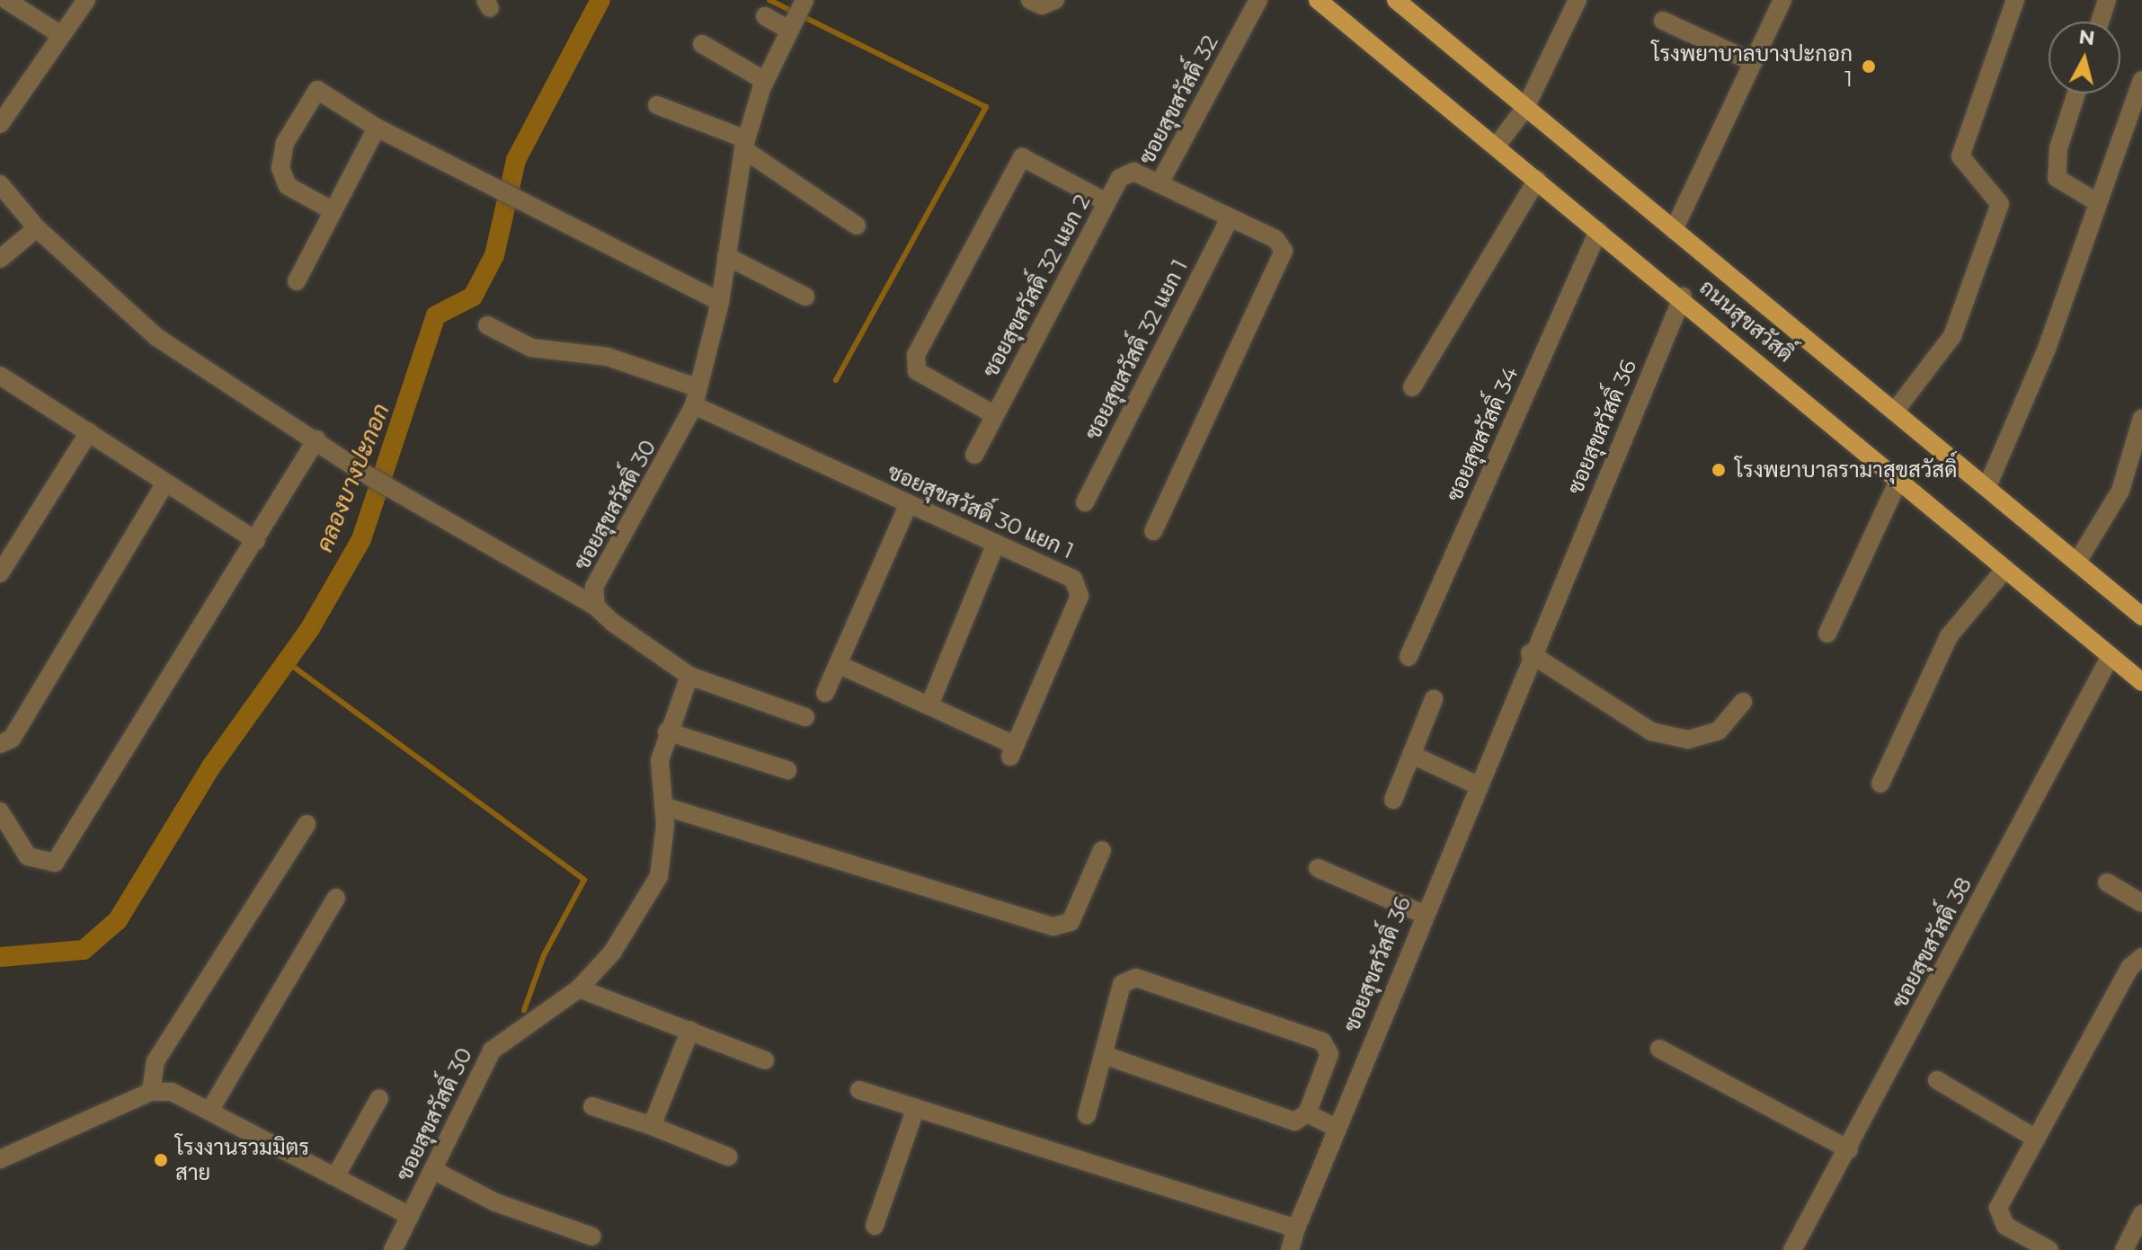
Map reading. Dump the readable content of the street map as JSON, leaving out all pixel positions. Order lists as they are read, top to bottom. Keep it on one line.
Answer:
{"streets":{"main road":["ถนนสุขสวัสดิ์"],"street":["ซอยสุขสวัสดิ์ 32","ซอยสุขสวัสดิ์ 32 แยก 2","ซอยสุขสวัสดิ์ 32 แยก 1","ซอยสุขสวัสดิ์ 36","ซอยสุขสวัสดิ์ 34","ซอยสุขสวัสดิ์ 30","ซอยสุขสวัสดิ์ 30 แยก 1","ซอยสุขสวัสดิ์ 38"]},"crossings":[["ซอยสุขสวัสดิ์ 32","ซอยสุขสวัสดิ์ 32 แยก 2"],["ซอยสุขสวัสดิ์ 32 แยก 2","ซอยสุขสวัสดิ์ 32 แยก 1"],["ถนนสุขสวัสดิ์","ซอยสุขสวัสดิ์ 36"],["ถนนสุขสวัสดิ์","ซอยสุขสวัสดิ์ 34"],["ถนนสุขสวัสดิ์","ซอยสุขสวัสดิ์ 38"],["ซอยสุขสวัสดิ์ 30","ซอยสุขสวัสดิ์ 30 แยก 1"]],"water":["คลองบางปะกอก"],"places":["โรงพยาบาลบางปะกอก 1","โรงพยาบาลรามาสุขสวัสดิ์","โรงงานรวมมิตร สาย"],"north":"top"}
